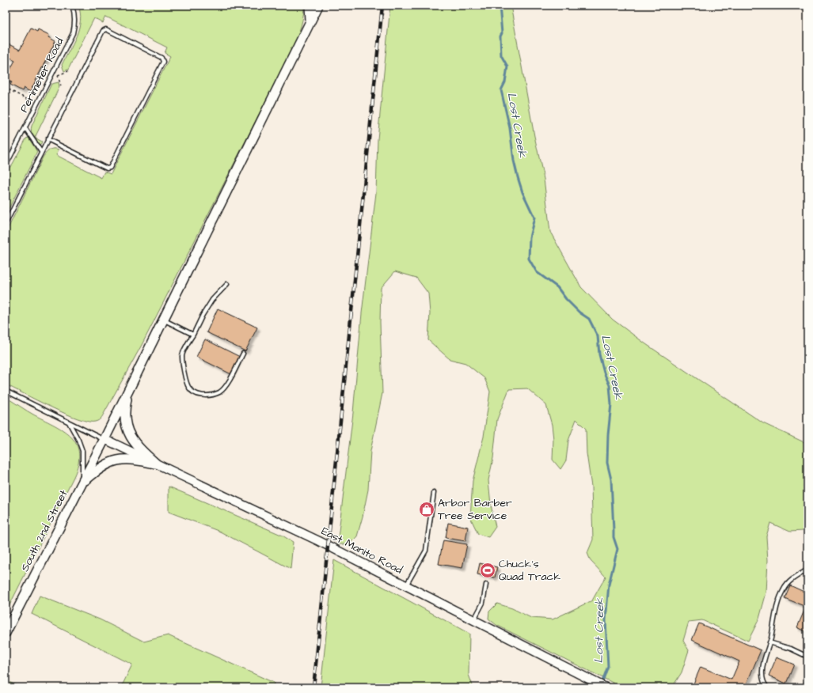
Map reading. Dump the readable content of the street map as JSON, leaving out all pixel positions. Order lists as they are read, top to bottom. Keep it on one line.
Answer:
{"streets":{"main road":["South 2nd Street"],"street":["East Manito Road"],"lane":["Perimeter Road"]},"crossings":[["South 2nd Street","East Manito Road"]],"water":["Lost Creek"],"places":{"shop":["Arbor Barber Tree Service"],"sports":["Chuck's Quad Track"]}}
